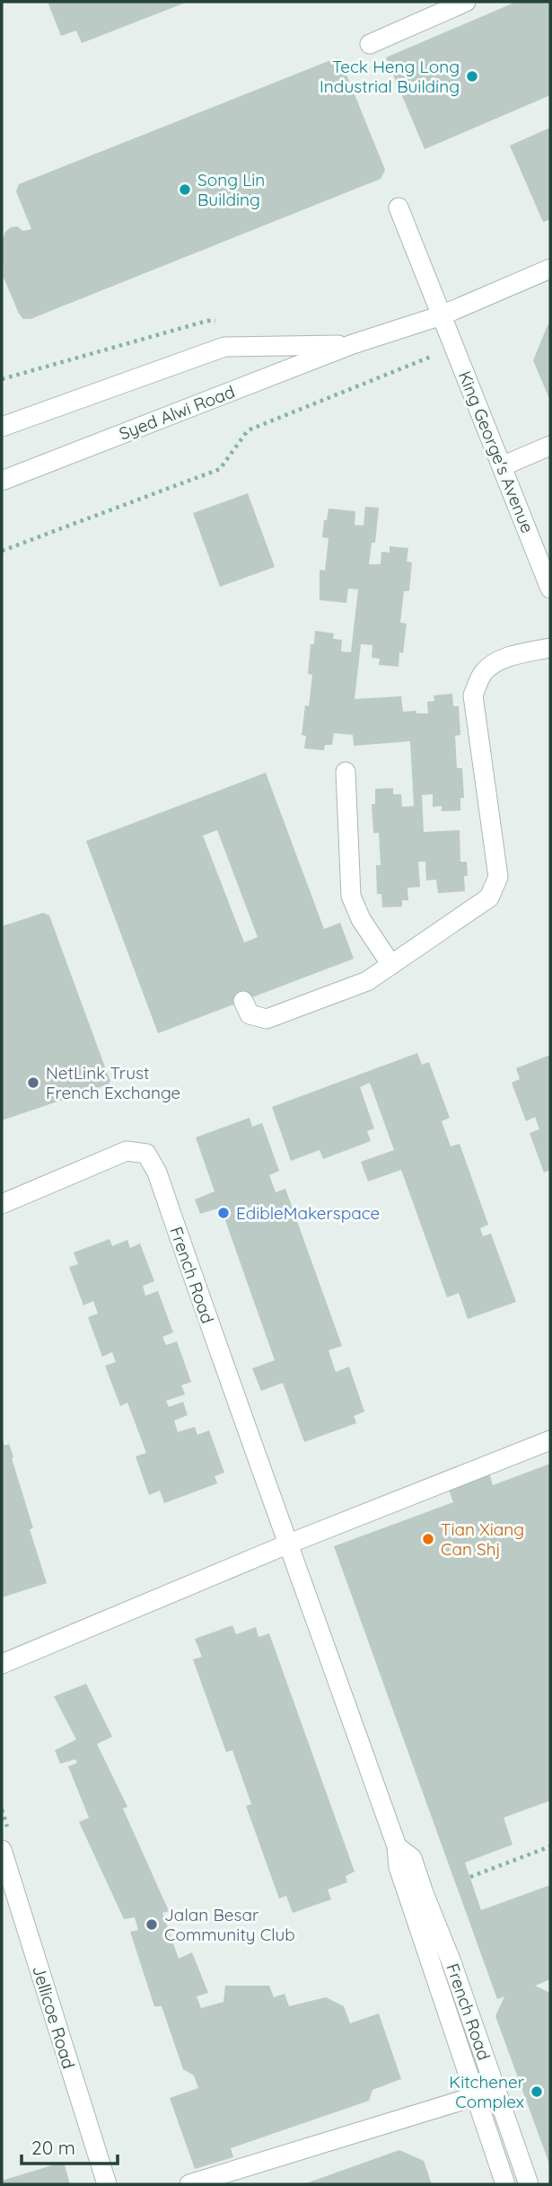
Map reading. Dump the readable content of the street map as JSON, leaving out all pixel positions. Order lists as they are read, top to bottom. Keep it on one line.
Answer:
{"streets":{"street":["Syed Alwi Road","King George's Avenue","French Road","Jellicoe Road"]},"crossings":[["Syed Alwi Road","King George's Avenue"]],"places":["Teck Heng Long Industrial Building","Song Lin Building","NetLink Trust French Exchange","EdibleMakerspace","Tian Xiang Can Shj","Jalan Besar Community Club","Kitchener Complex"],"scale_bar":"20 m"}
